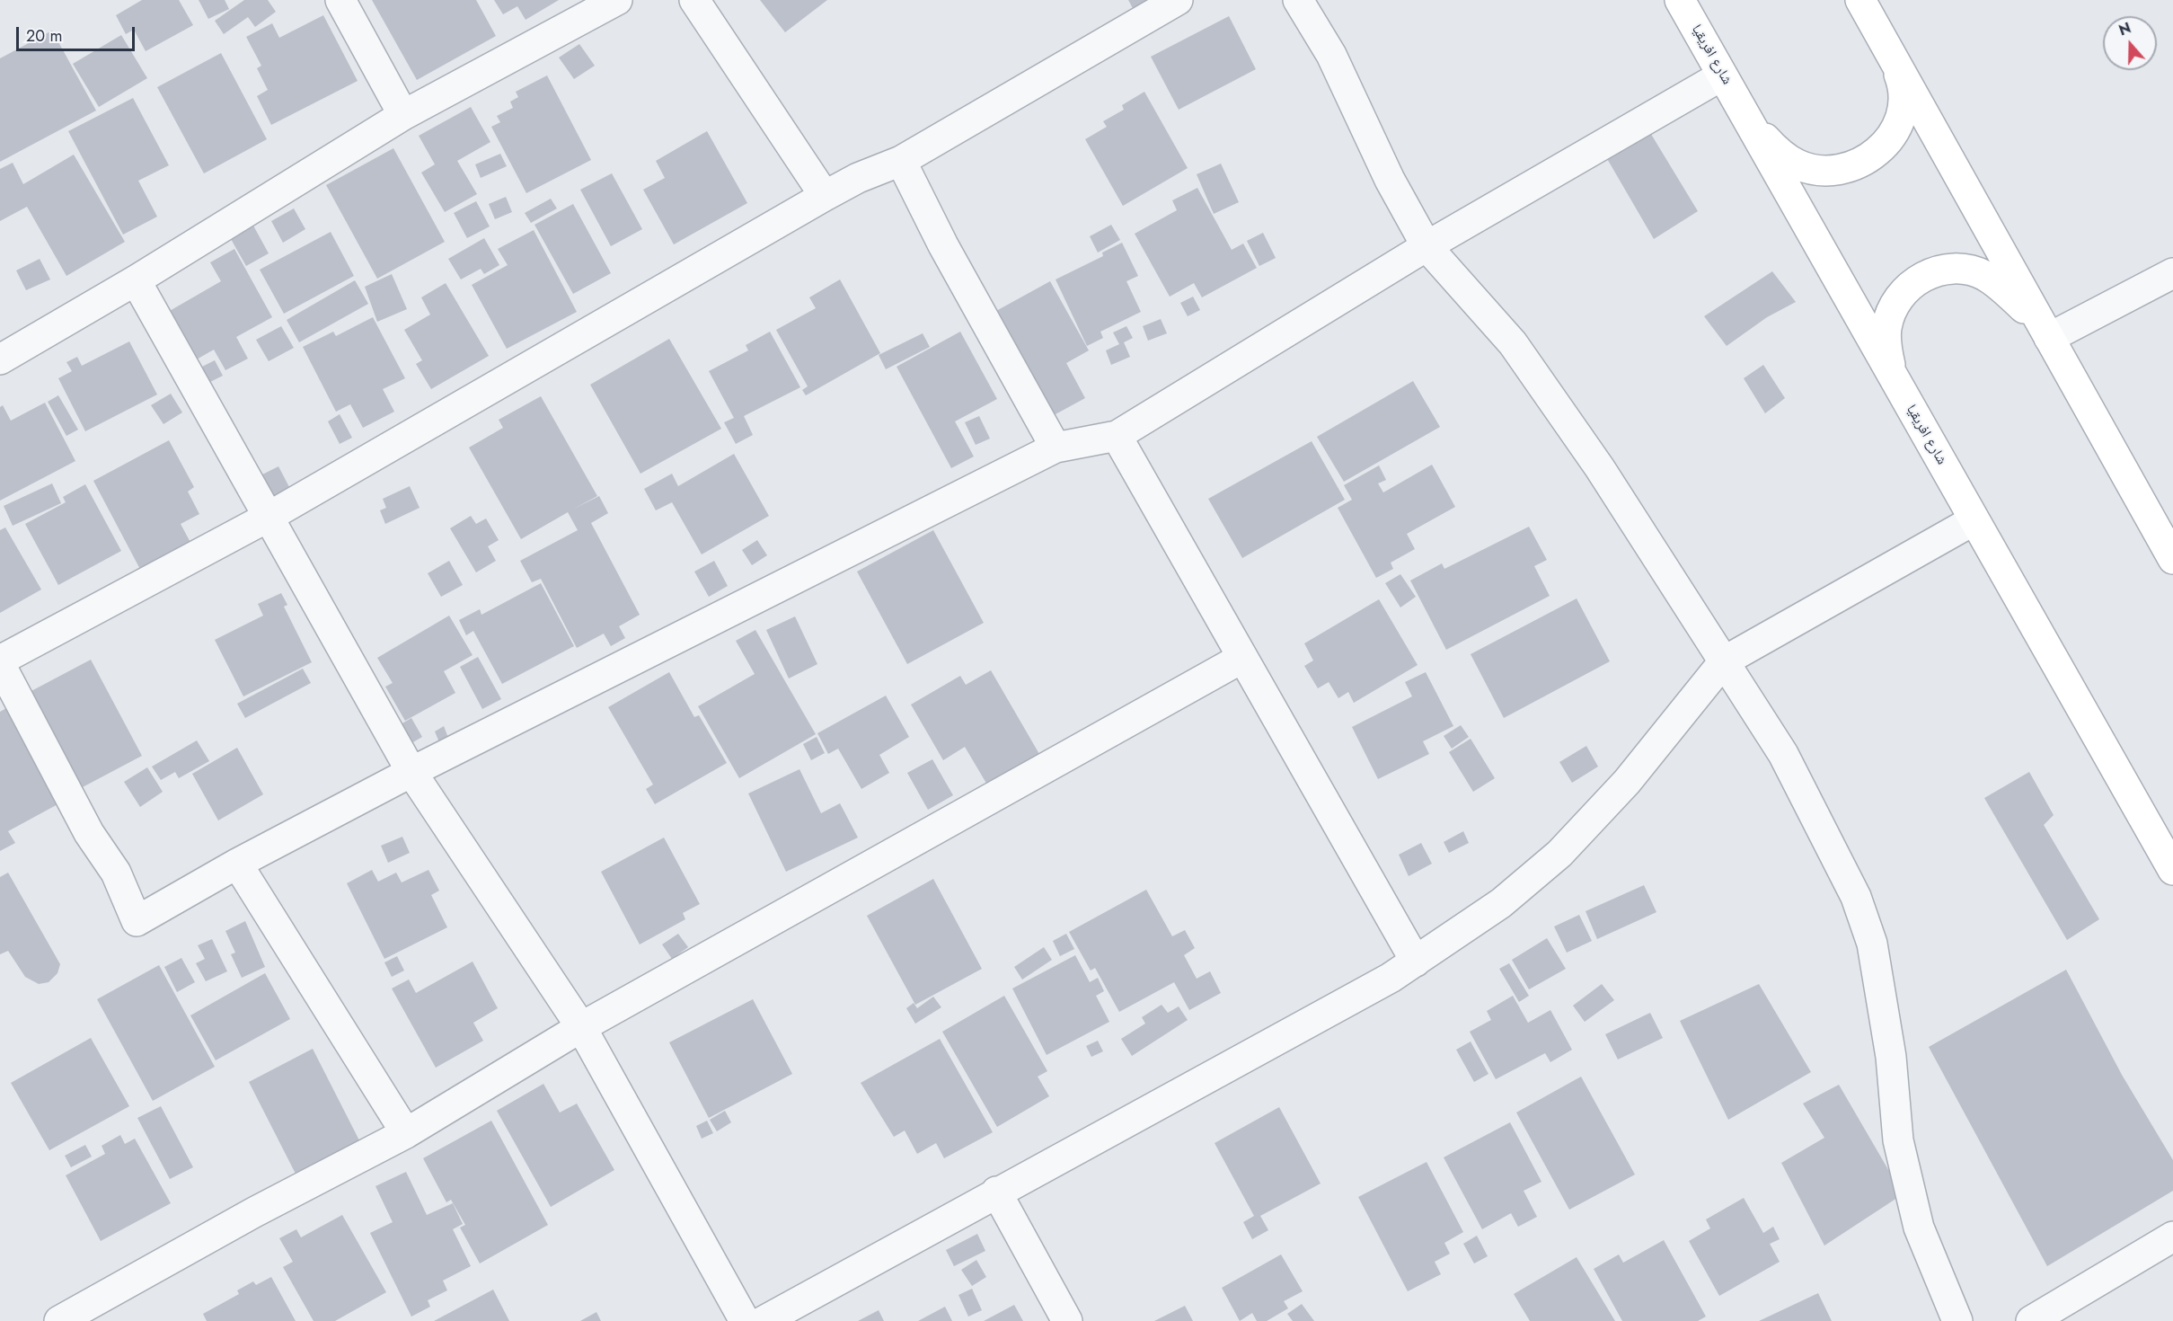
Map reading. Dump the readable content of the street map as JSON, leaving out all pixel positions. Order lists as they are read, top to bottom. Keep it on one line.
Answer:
{"streets":{"street":["شارع افريقيا"]},"scale_bar":"20 m","north":"top"}
